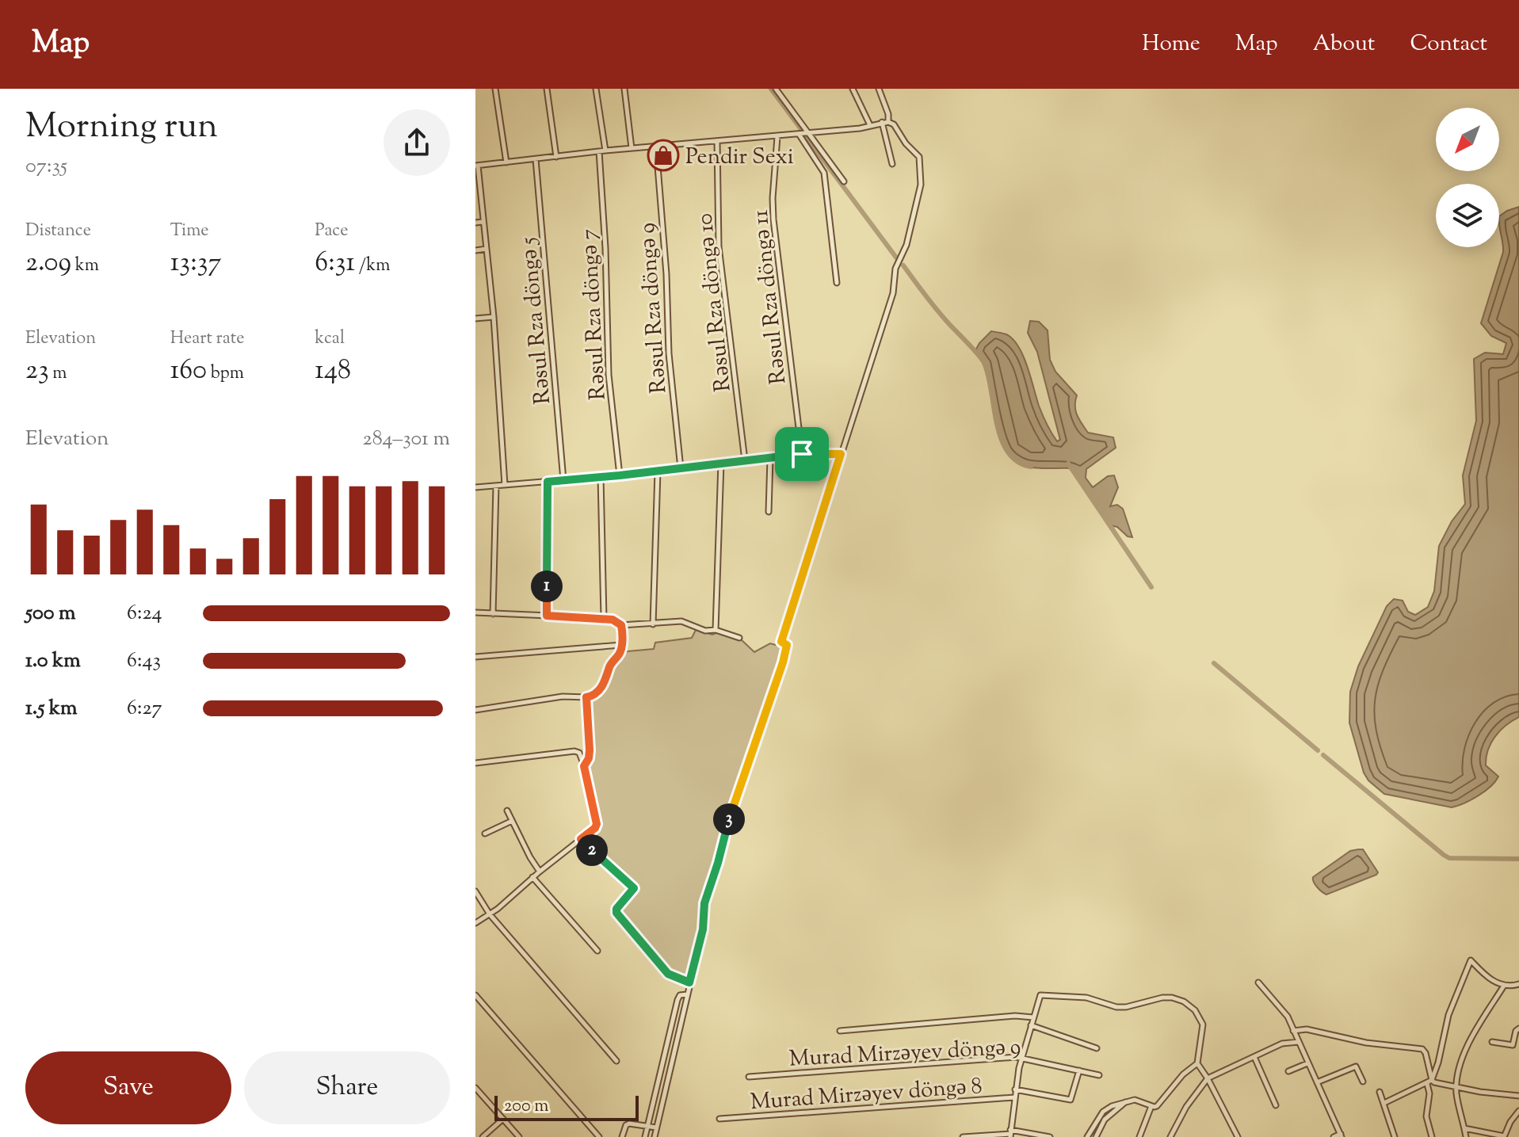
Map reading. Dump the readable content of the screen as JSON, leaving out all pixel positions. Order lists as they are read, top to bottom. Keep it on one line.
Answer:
{"streets":{"street":["Rəsul Rza döngə 11","Rəsul Rza döngə 10","Rəsul Rza döngə 9","Rəsul Rza döngə 7","Rəsul Rza döngə 5","Murad Mirzəyev döngə 9","Murad Mirzəyev döngə 8"]},"places":{"shop":["Pendir Sexi"]},"scale_bar":"200 m","north":"bottom left","page":{"header":"Map","nav":["Home","Map","About","Contact"],"heading":["Morning run","07:35"],"stats":[["Distance","2.09 km"],["Time","13:37"],["Pace","6:31 /km"],["Elevation","23 m"],["Heart rate","160 bpm"],["kcal","148"]],"chart":["Elevation","284–301 m"],"pins":["1","3","2"],"list":[{"name":"500 m","note":"6:24"},{"name":"1.0 km","note":"6:43"},{"name":"1.5 km","note":"6:27"}],"buttons":["Save","Share"],"scale":"200 m"}}
